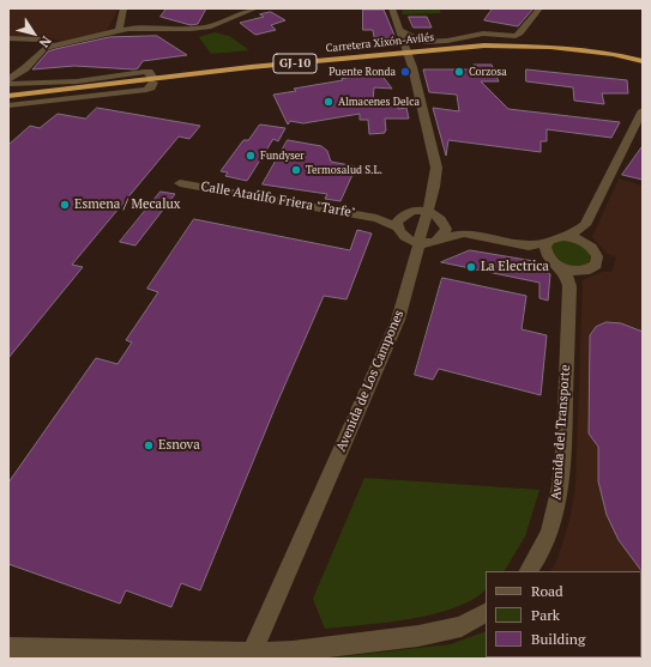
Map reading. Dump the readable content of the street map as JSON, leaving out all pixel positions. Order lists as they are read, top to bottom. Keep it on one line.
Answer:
{"streets":{"highway":["Carretera Xixón-Avilés","GJ-10"],"street":["Calle Ataúlfo Friera \"Tarfe\"","Avenida de Los Campones","Avenida del Transporte"]},"crossings":[["Calle Ataúlfo Friera \"Tarfe\"","Avenida de Los Campones"]],"places":["Puente Ronda","Corzosa","Almacenes Delca","Fundyser","Termosalud S.L.","Esmena / Mecalux","La Electrica","Esnova"],"legend":["Road","Park","Building"],"north":"bottom right"}
